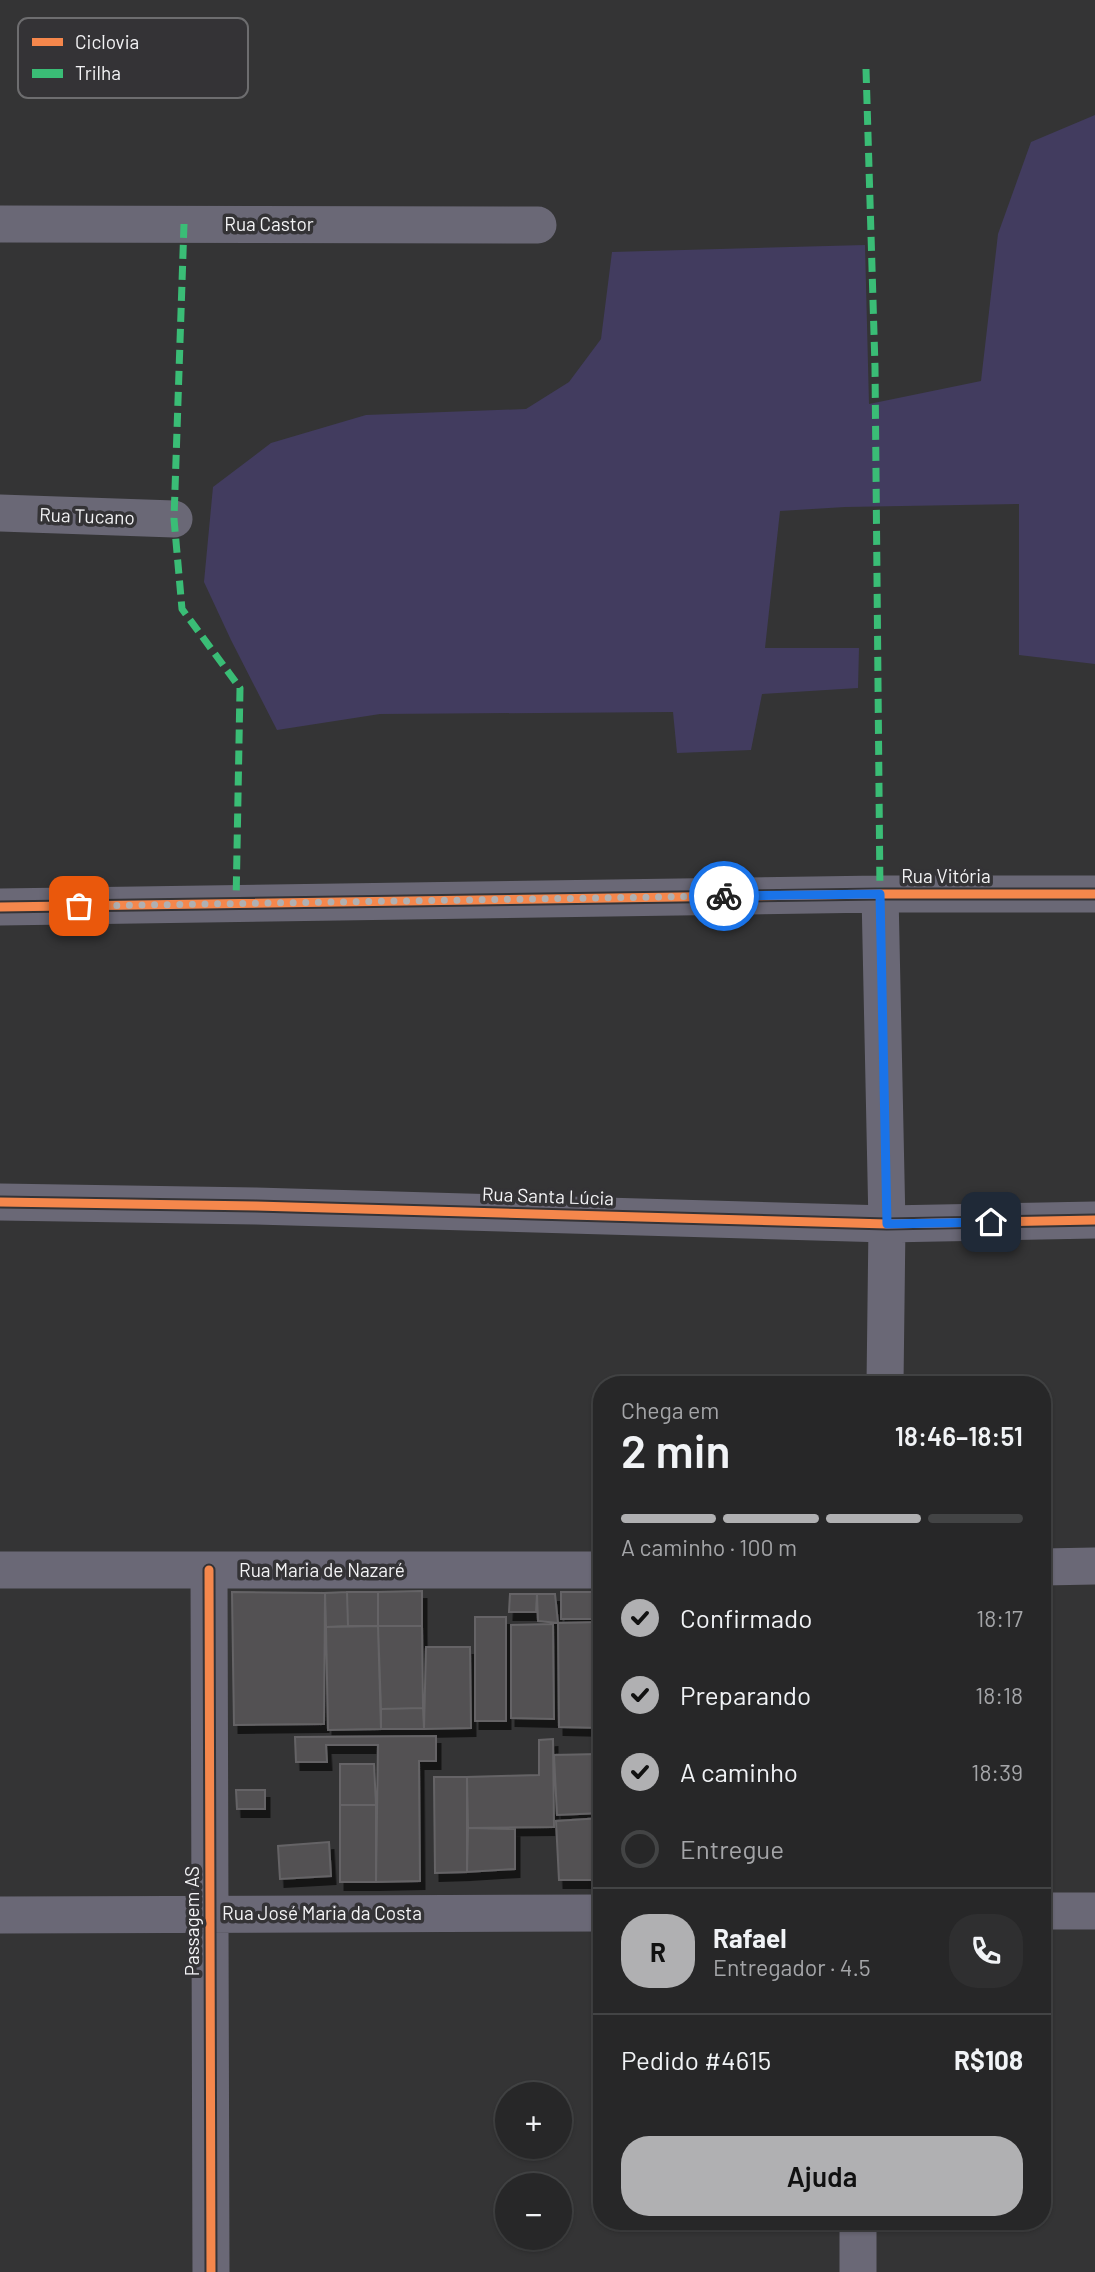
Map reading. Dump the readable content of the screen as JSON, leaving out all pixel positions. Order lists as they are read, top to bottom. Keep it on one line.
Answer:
{"streets":{"street":["Rua Castor","Rua Tucano","Rua Vitória","Rua Santa Lúcia","Rua Maria de Nazaré","Rua José Maria da Costa","Passagem AS"]},"crossings":[["Rua Maria de Nazaré","Passagem AS"],["Rua José Maria da Costa","Passagem AS"]],"legend":["Ciclovia","Trilha"],"page":{"heading":["2 min","Chega em","18:46–18:51"],"panel":["Rafael","Entregador · 4.5","Pedido #4615","R$108"],"bar":"A caminho · 100 m","list":[["Confirmado","18:17"],["Preparando","18:18"],["A caminho","18:39"],"Entregue"],"round":"R","map_buttons":["+","−"],"buttons":"Ajuda"}}
